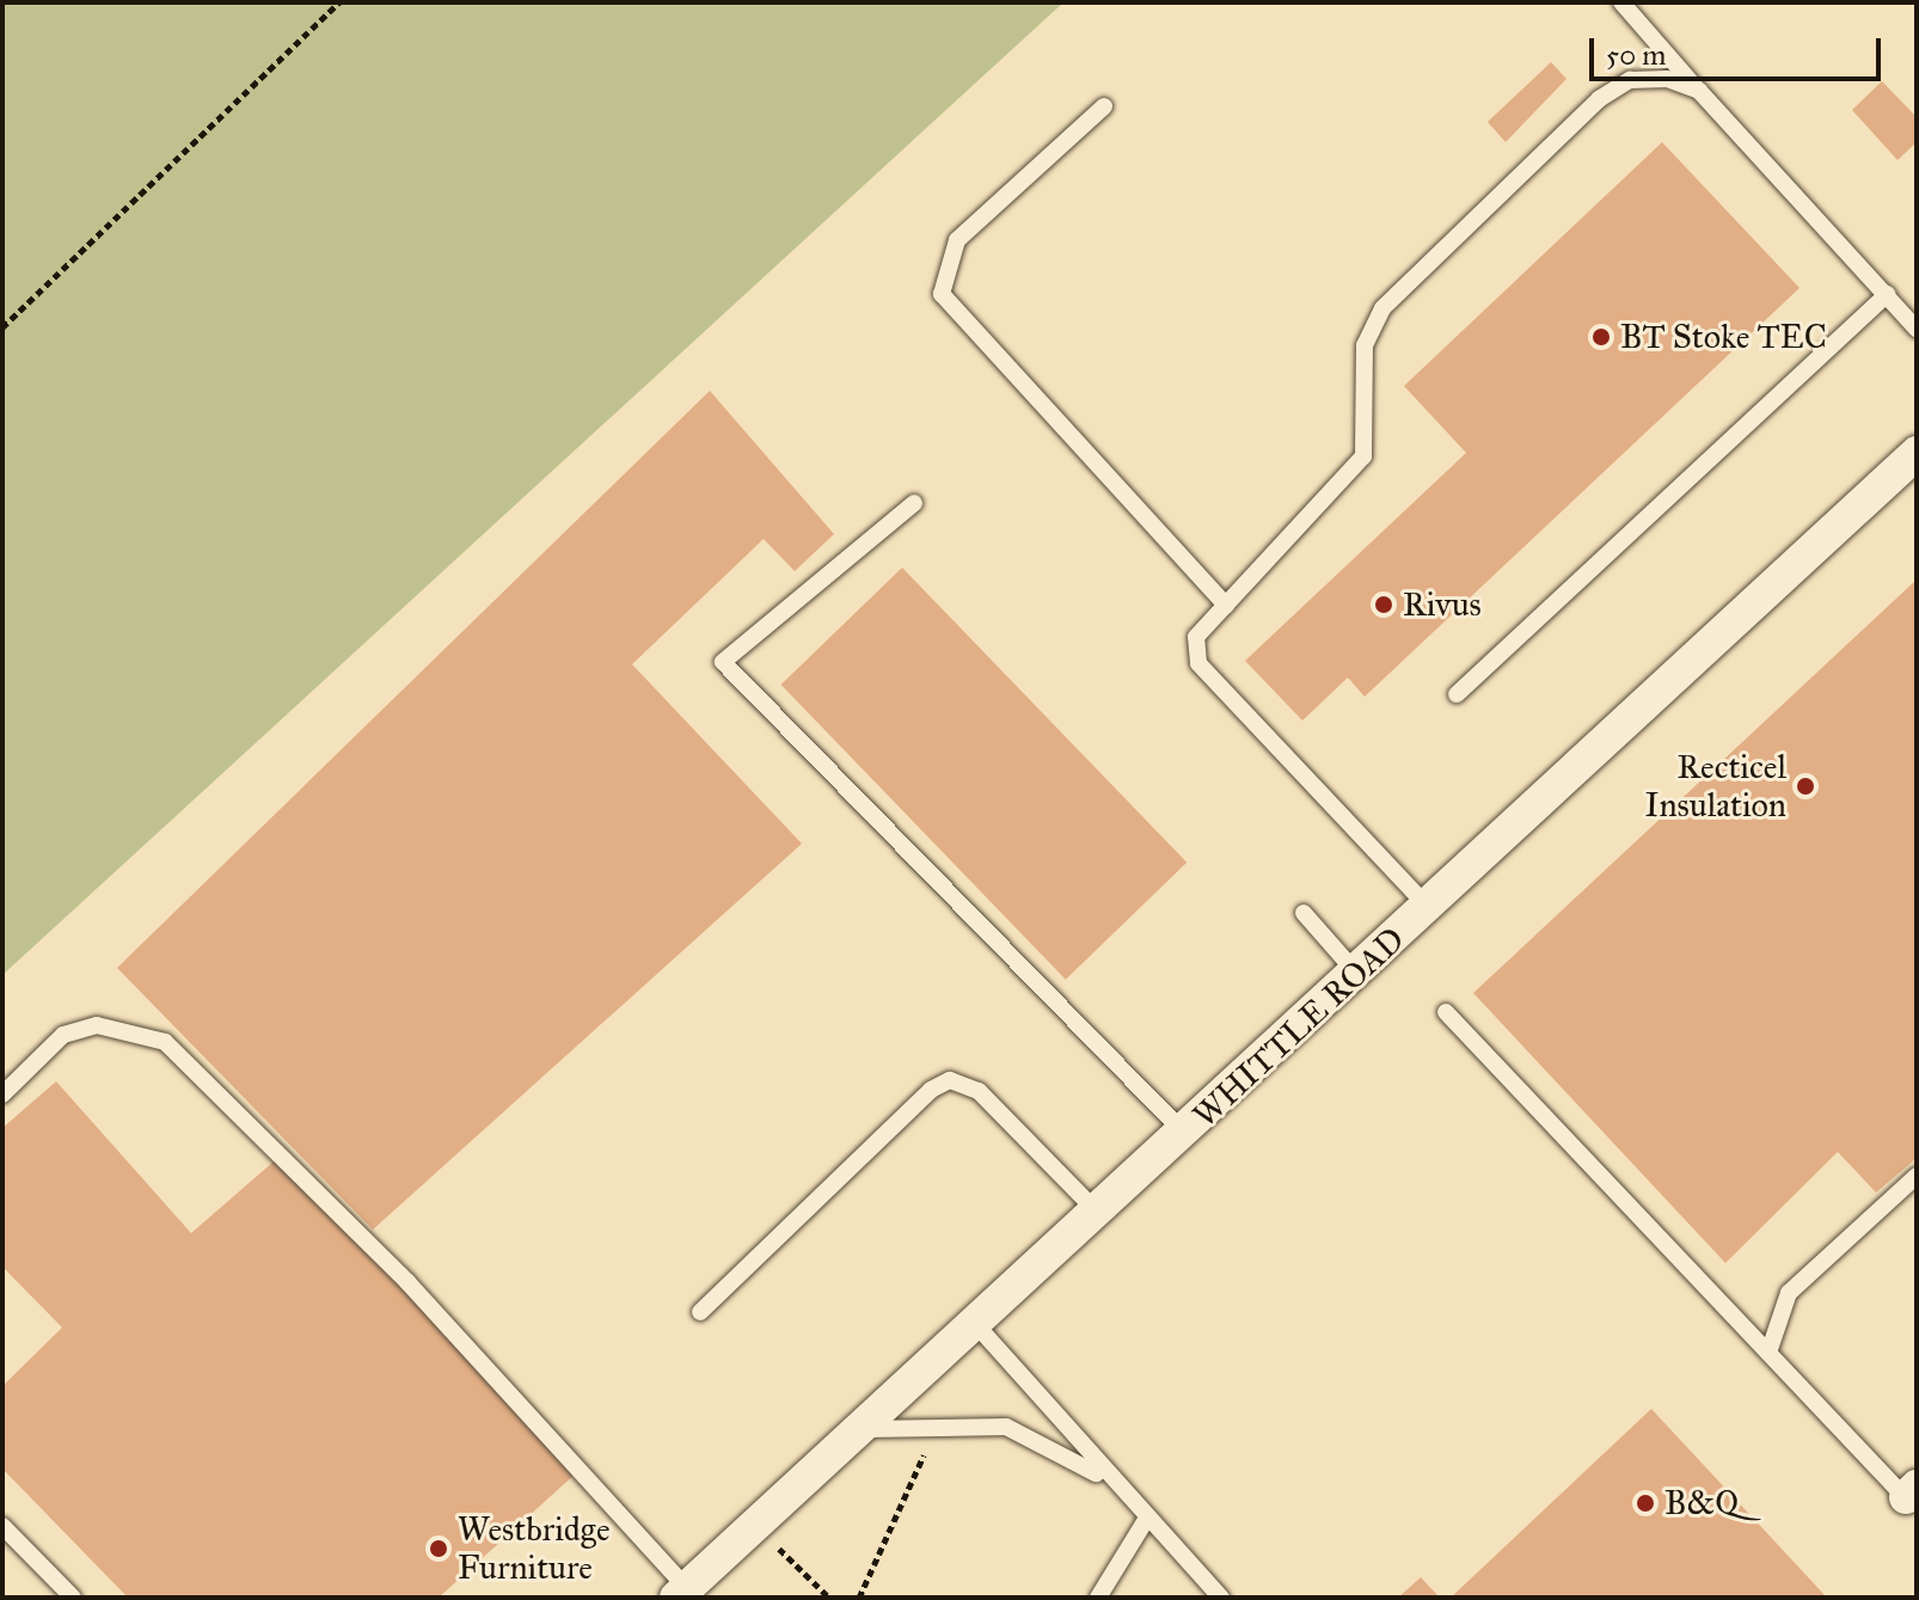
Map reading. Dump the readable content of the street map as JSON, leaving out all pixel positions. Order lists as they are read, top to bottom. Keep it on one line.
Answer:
{"streets":{"street":["WHITTLE ROAD"]},"places":["BT Stoke TEC","Rivus","Recticel Insulation","B&Q","Westbridge Furniture"],"scale_bar":"50 m"}
